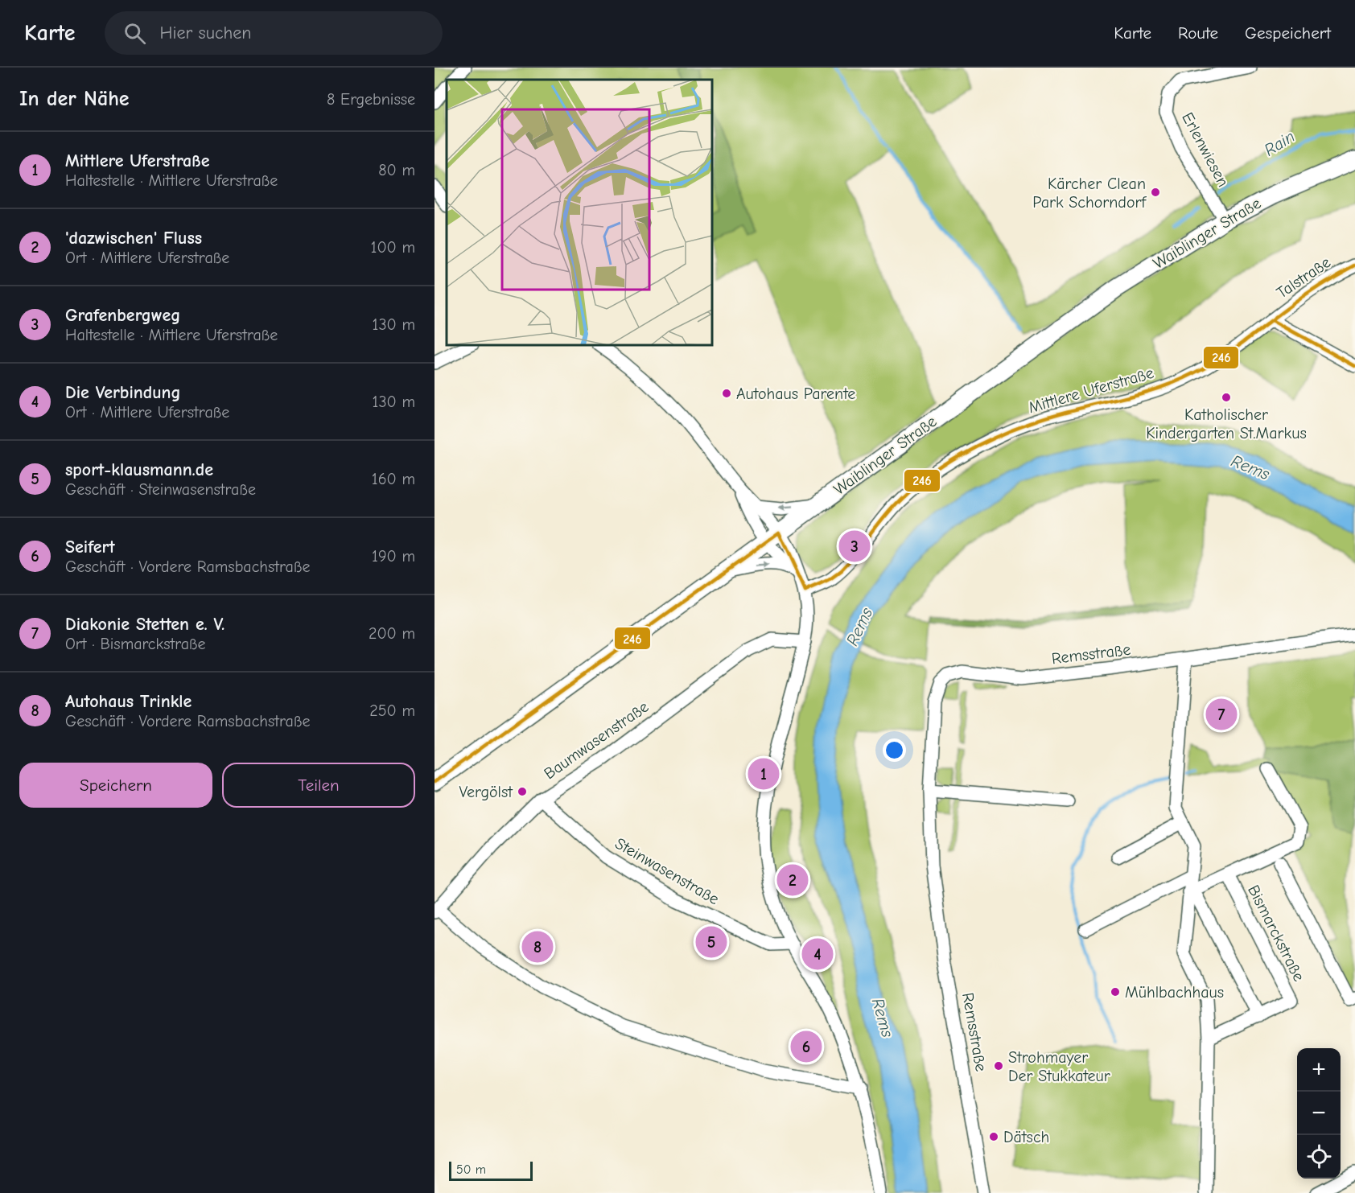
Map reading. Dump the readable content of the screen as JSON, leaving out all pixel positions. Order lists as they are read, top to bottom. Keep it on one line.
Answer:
{"streets":{"main road":["Waiblinger Straße"],"street":["Erlenwiesen","Talstraße","Mittlere Uferstraße","Remsstraße","Baumwasenstraße","Steinwasenstraße","Bismarckstraße"]},"crossings":[["Erlenwiesen","Waiblinger Straße"],["Talstraße","Mittlere Uferstraße"],["Baumwasenstraße","Steinwasenstraße"]],"water":["Rain","Rems"],"places":["Kärcher Clean Park Schorndorf","Autohaus Parente","Katholischer Kindergarten St.Markus","Vergölst","Mühlbachhaus","Strohmayer Der Stukkateur","Dätsch"],"lines":["transit line 246"],"scale_bar":"50 m","page":{"header":"Karte","search":"Hier suchen","nav":["Karte","Route","Gespeichert"],"heading":["In der Nähe","8 Ergebnisse"],"list":[{"mark":"1","name":"Mittlere Uferstraße","note":"Haltestelle · Mittlere Uferstraße","value":"80 m"},{"mark":"2","name":"'dazwischen' Fluss","note":"Ort · Mittlere Uferstraße","value":"100 m"},{"mark":"3","name":"Grafenbergweg","note":"Haltestelle · Mittlere Uferstraße","value":"130 m"},{"mark":"4","name":"Die Verbindung","note":"Ort · Mittlere Uferstraße","value":"130 m"},{"mark":"5","name":"sport-klausmann.de","note":"Geschäft · Steinwasenstraße","value":"160 m"},{"mark":"6","name":"Seifert","note":"Geschäft · Vordere Ramsbachstraße","value":"190 m"},{"mark":"7","name":"Diakonie Stetten e. V.","note":"Ort · Bismarckstraße","value":"200 m"},{"mark":"8","name":"Autohaus Trinkle","note":"Geschäft · Vordere Ramsbachstraße","value":"250 m"}],"pins":["3","7","1","2","5","8","4","6"],"buttons":["Speichern","Teilen"],"map_buttons":["+","−"],"scale":"50 m"}}
